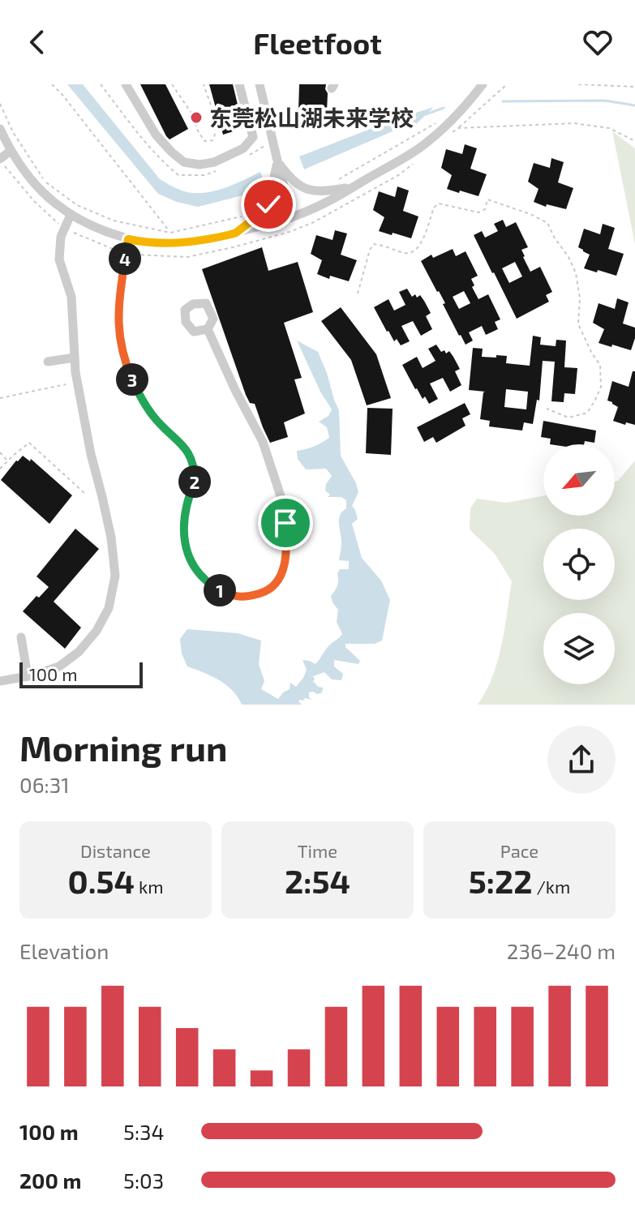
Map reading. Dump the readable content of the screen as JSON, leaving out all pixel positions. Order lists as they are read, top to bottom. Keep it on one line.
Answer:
{"places":["东莞松山湖未来学校"],"scale_bar":"100 m","north":"bottom left","page":{"header":"Fleetfoot","pins":["4","3","2","1"],"scale":"100 m","heading":["Morning run","06:31"],"stats":[["Distance","0.54 km"],["Time","2:54"],["Pace","5:22 /km"]],"chart":["Elevation","236–240 m"],"list":[{"name":"100 m","note":"5:34"},{"name":"200 m","note":"5:03"}]}}
